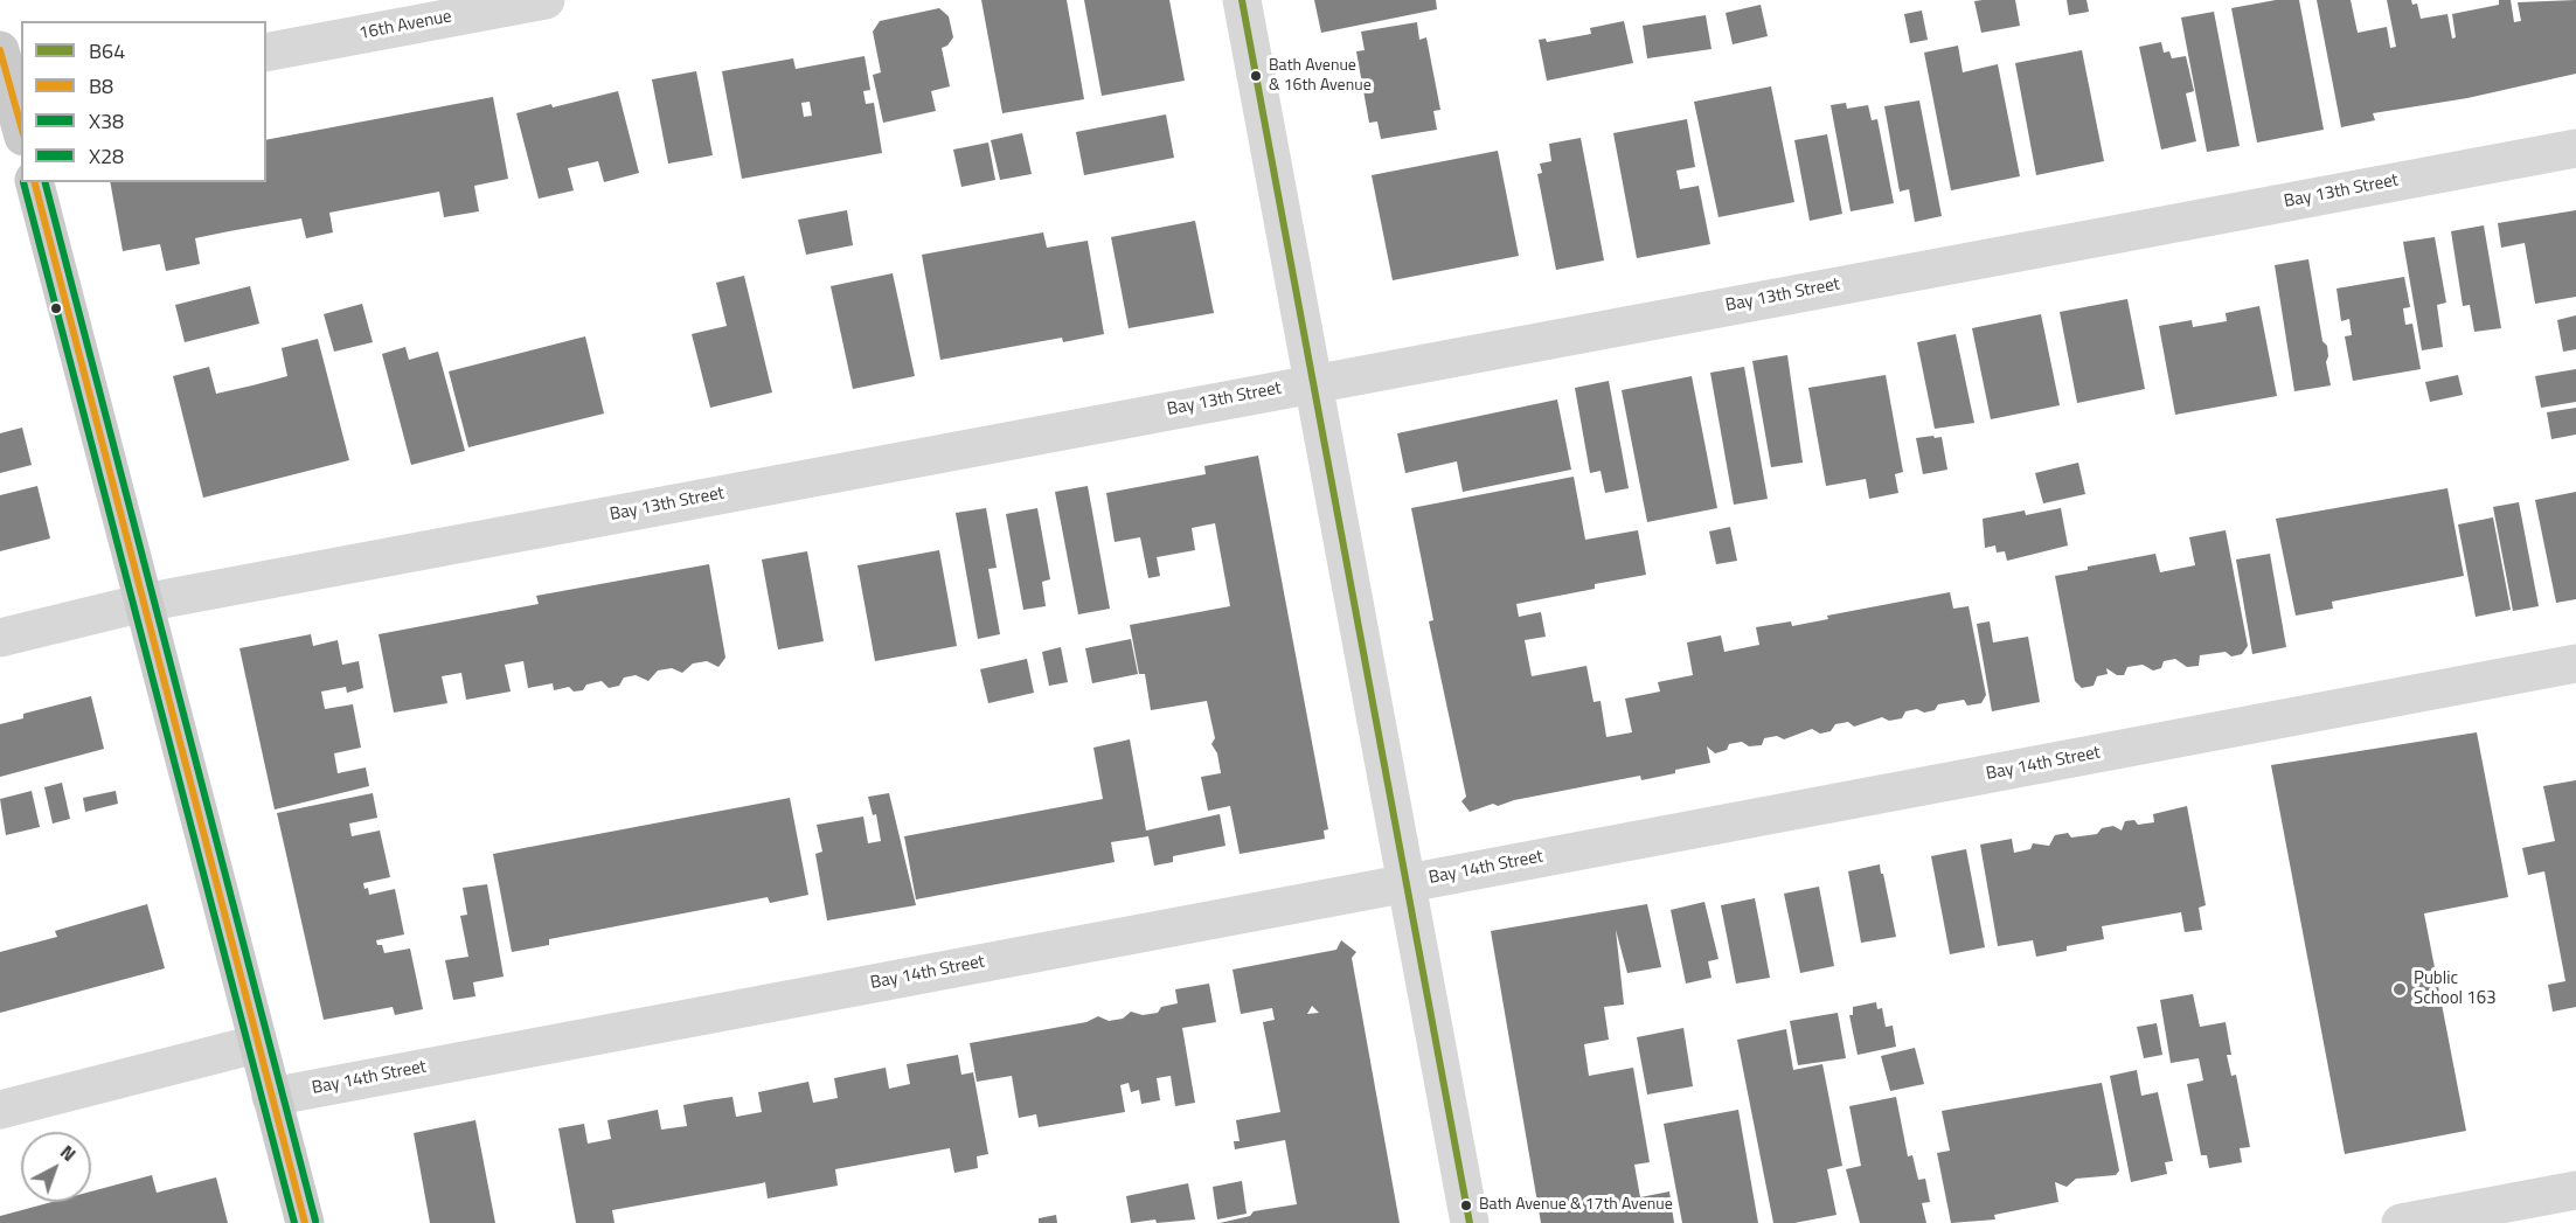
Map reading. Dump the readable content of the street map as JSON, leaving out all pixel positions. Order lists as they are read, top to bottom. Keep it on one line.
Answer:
{"streets":{"street":["16th Avenue","Bay 13th Street","Bay 14th Street"]},"places":["Bath Avenue & 16th Avenue","Public School 163","Bath Avenue & 17th Avenue"],"lines":["transit line B64","transit line B8","transit line X38","transit line X28"],"legend":["B64","B8","X38","X28"],"north":"top right"}
